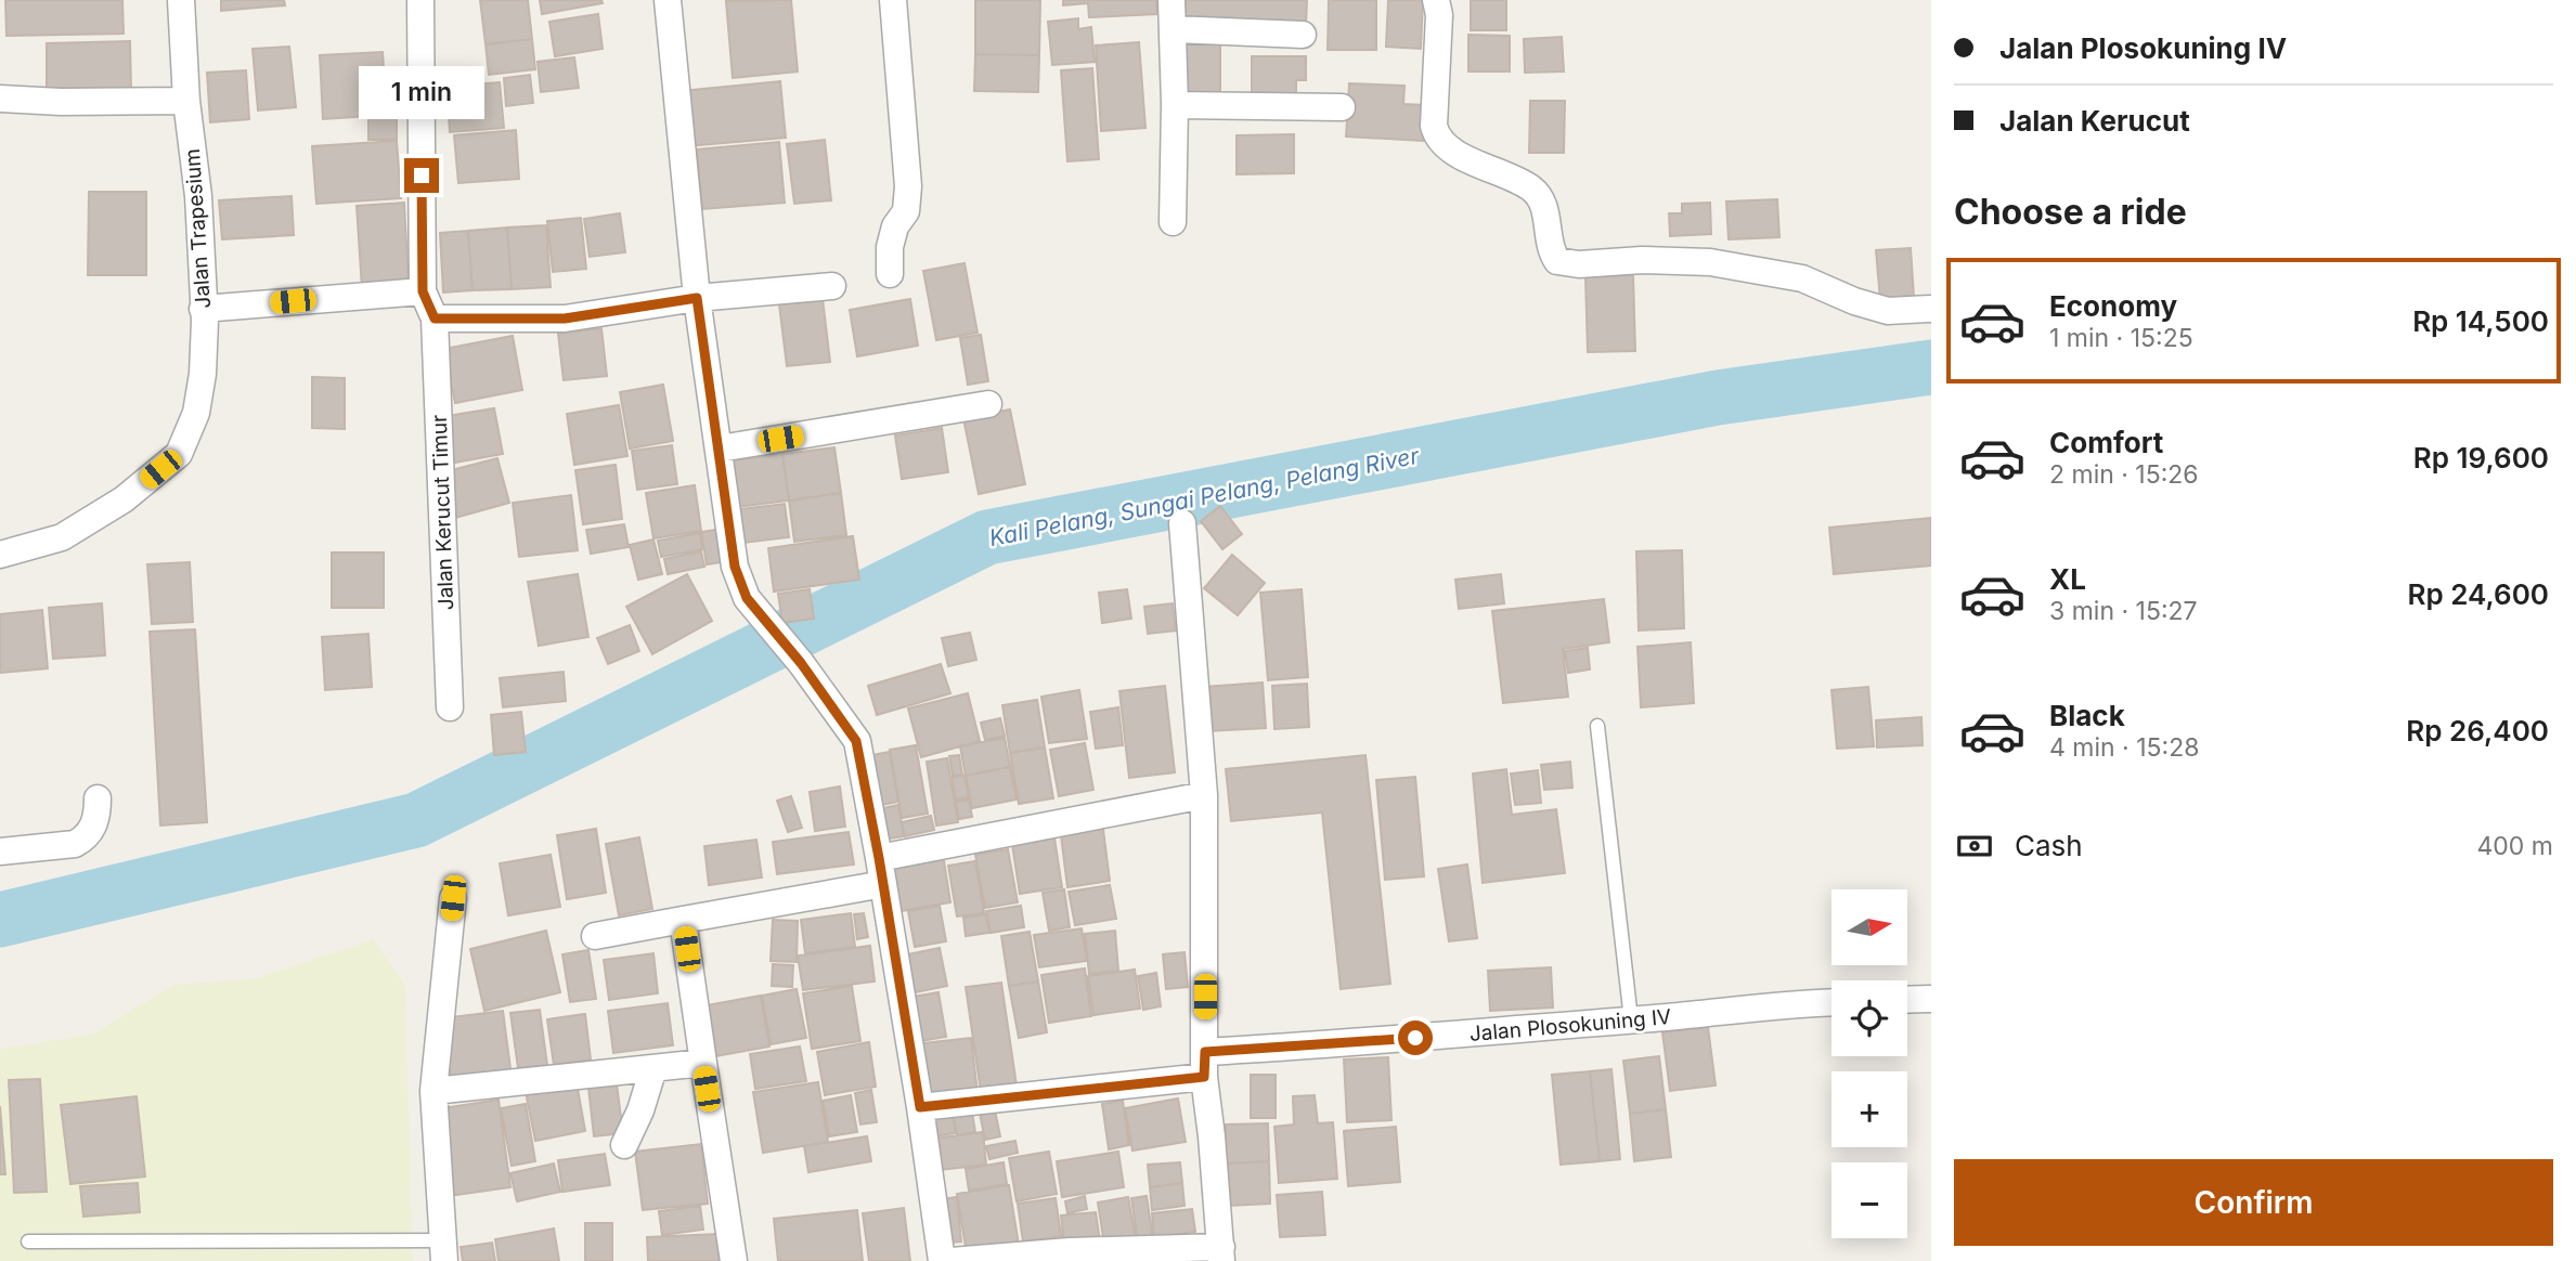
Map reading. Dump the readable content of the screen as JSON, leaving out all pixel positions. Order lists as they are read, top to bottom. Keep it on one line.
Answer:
{"streets":{"street":["Jalan Trapesium","Jalan Kerucut Timur","Jalan Plosokuning IV"]},"water":["Kali Pelang, Sungai Pelang, Pelang River"],"north":"right","page":{"banner":["Jalan Plosokuning IV","Jalan Kerucut"],"bubble":"1 min","heading":"Choose a ride","list":[{"name":"Economy","note":"1 min · 15:25","value":"Rp 14,500"},{"name":"Comfort","note":"2 min · 15:26","value":"Rp 19,600"},{"name":"XL","note":"3 min · 15:27","value":"Rp 24,600"},{"name":"Black","note":"4 min · 15:28","value":"Rp 26,400"}],"pay":["Cash","400 m"],"map_buttons":["+","−"],"buttons":"Confirm"}}
